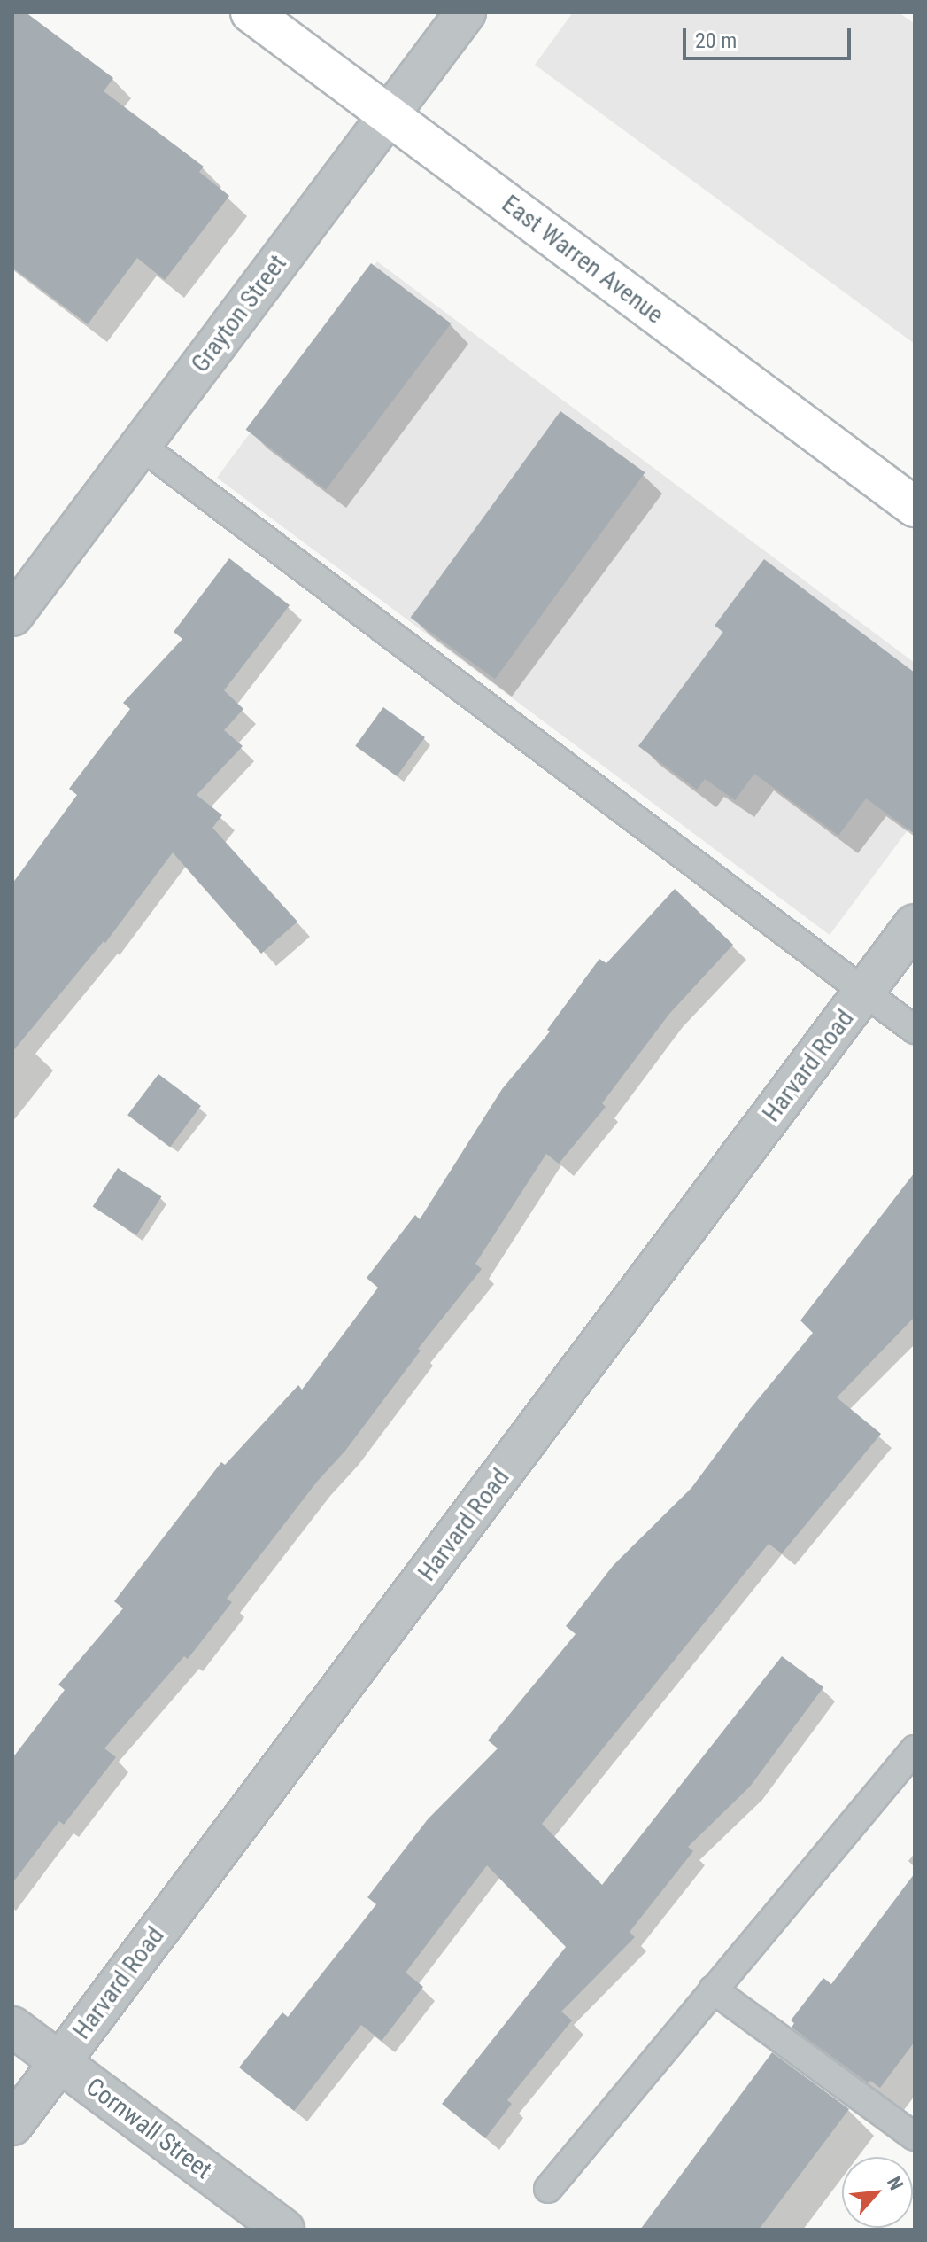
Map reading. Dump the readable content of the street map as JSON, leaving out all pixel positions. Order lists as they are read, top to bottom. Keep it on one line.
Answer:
{"streets":{"main road":["East Warren Avenue"],"street":["Grayton Street","Harvard Road","Cornwall Street"]},"crossings":[["East Warren Avenue","Grayton Street"],["Harvard Road","Cornwall Street"]],"scale_bar":"20 m","north":"top right"}
